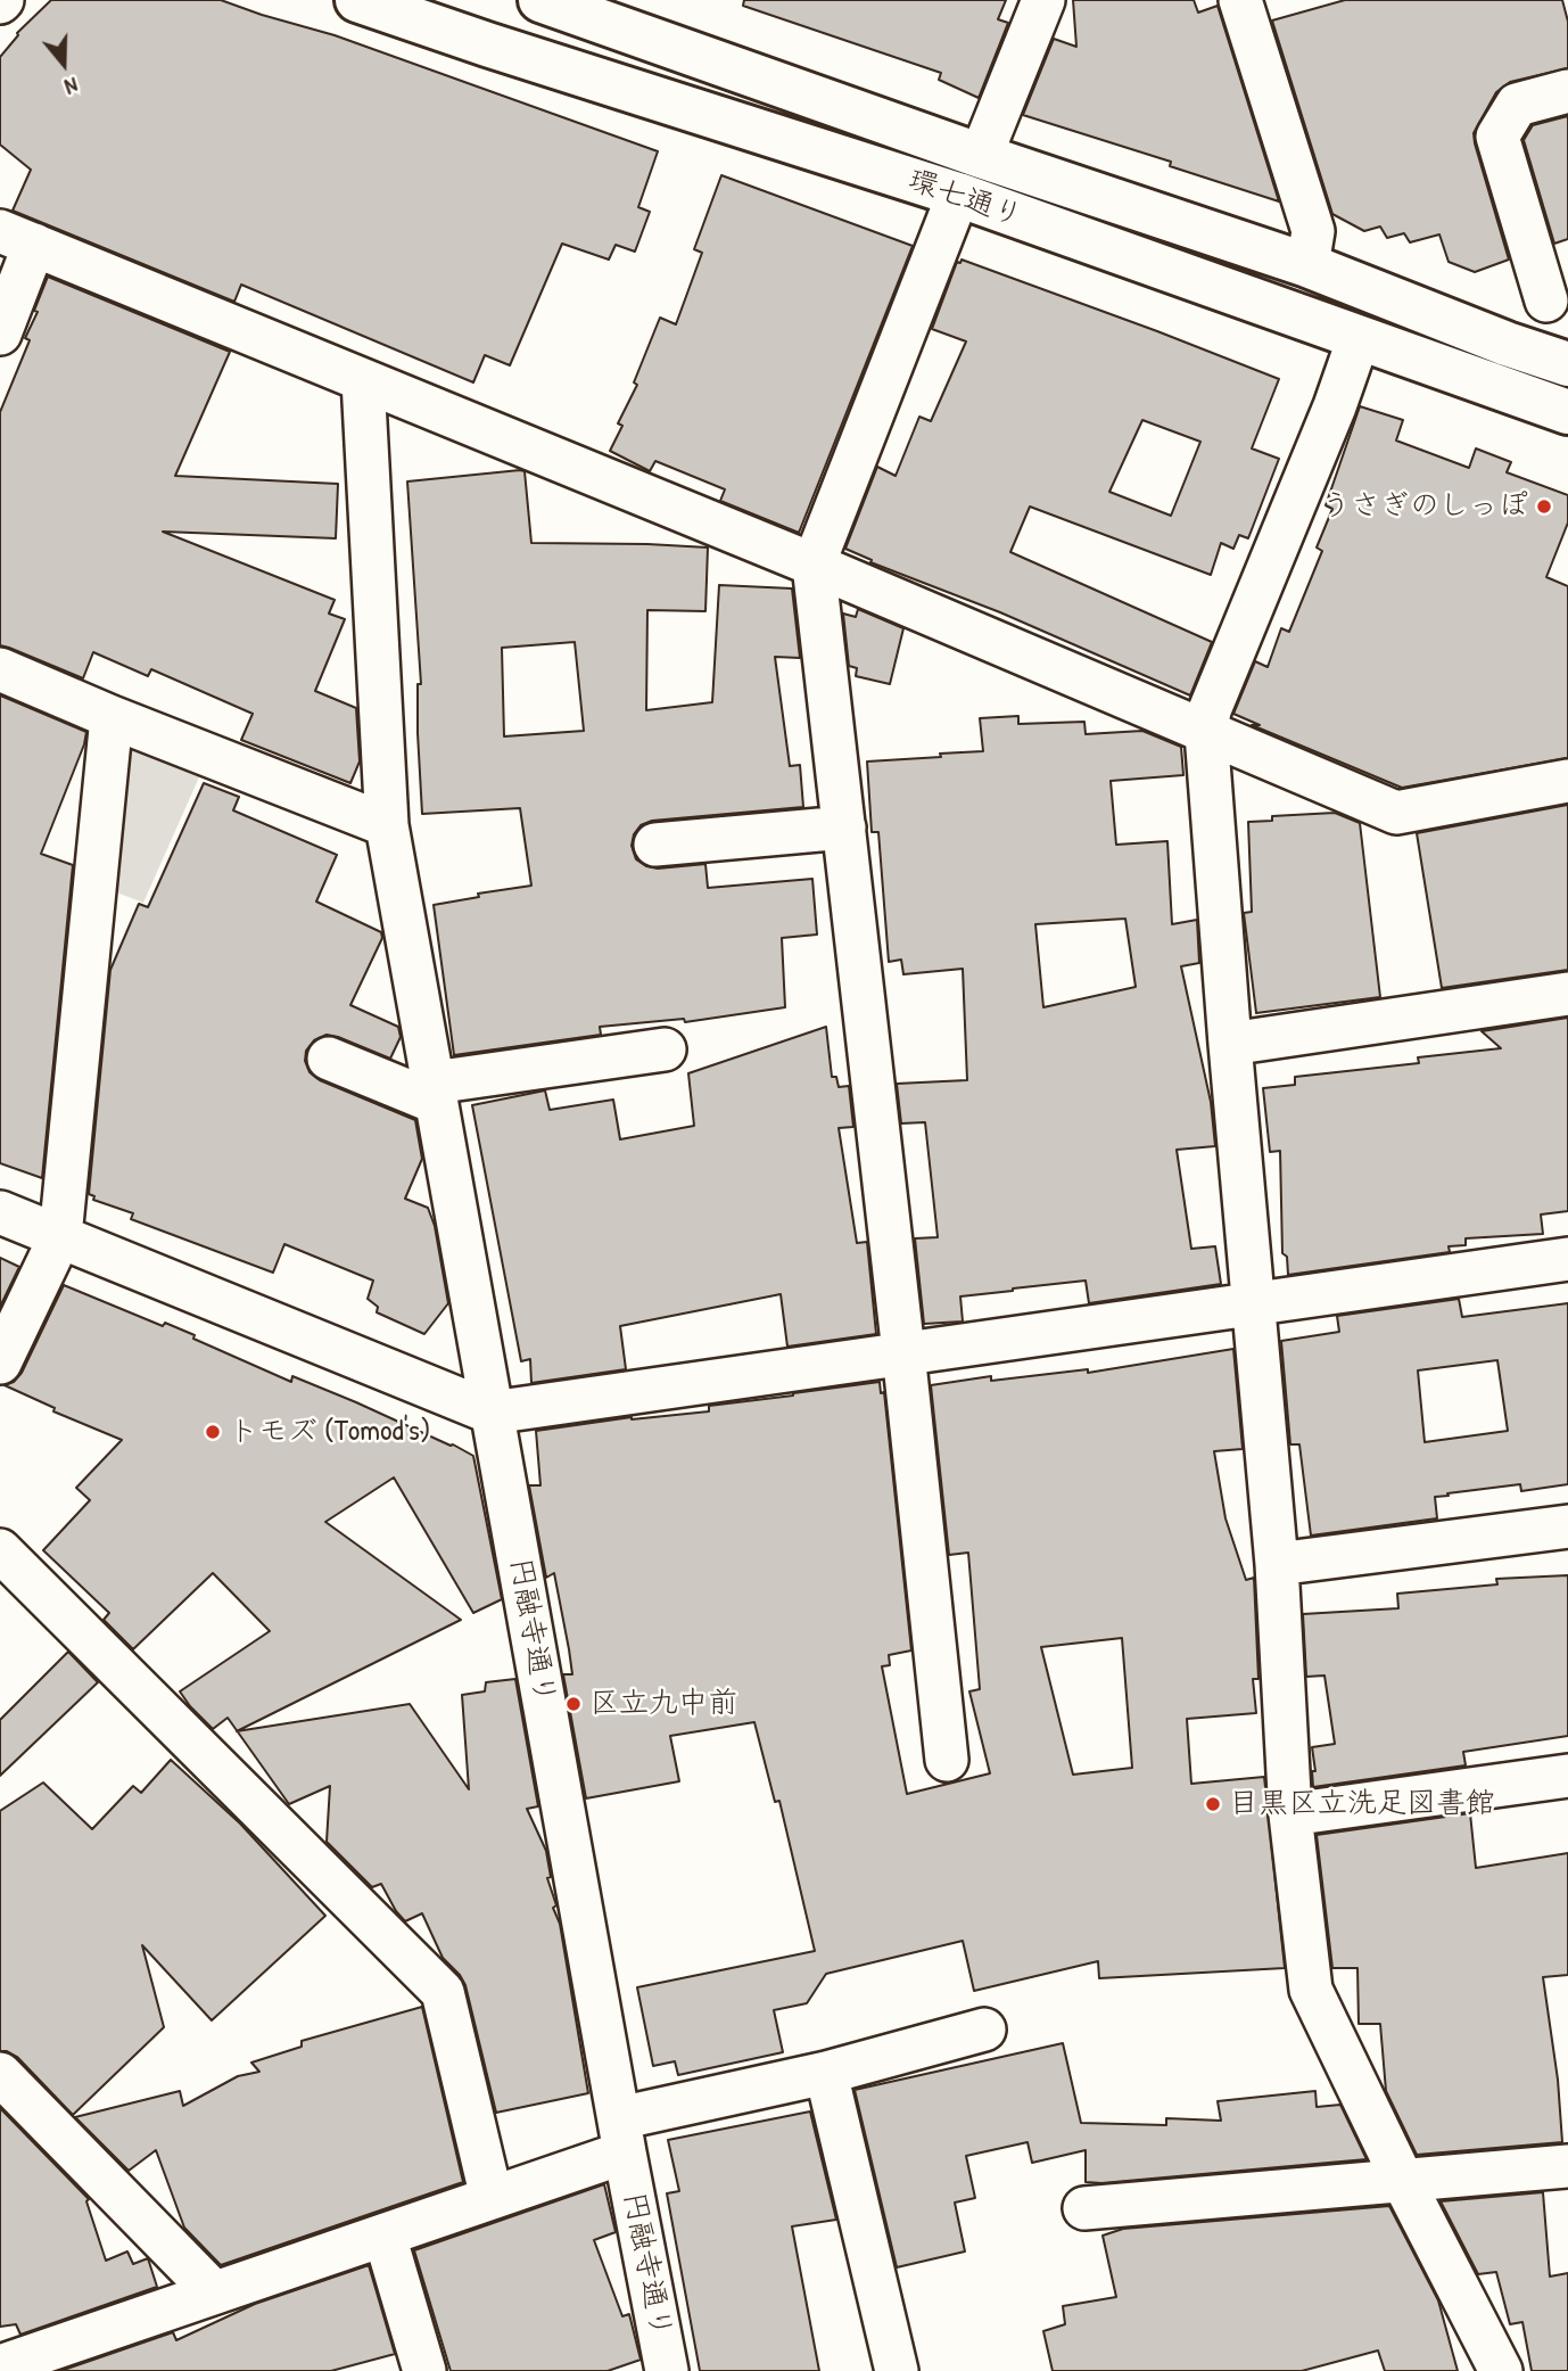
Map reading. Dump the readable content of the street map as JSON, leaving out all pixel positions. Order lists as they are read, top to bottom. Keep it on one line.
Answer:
{"streets":{"main road":["環七通り"],"street":["円融寺通り"]},"places":["うさぎのしっぽ","トモズ (Tomod's)","区立九中前","目黒区立洗足図書館"],"north":"bottom"}
